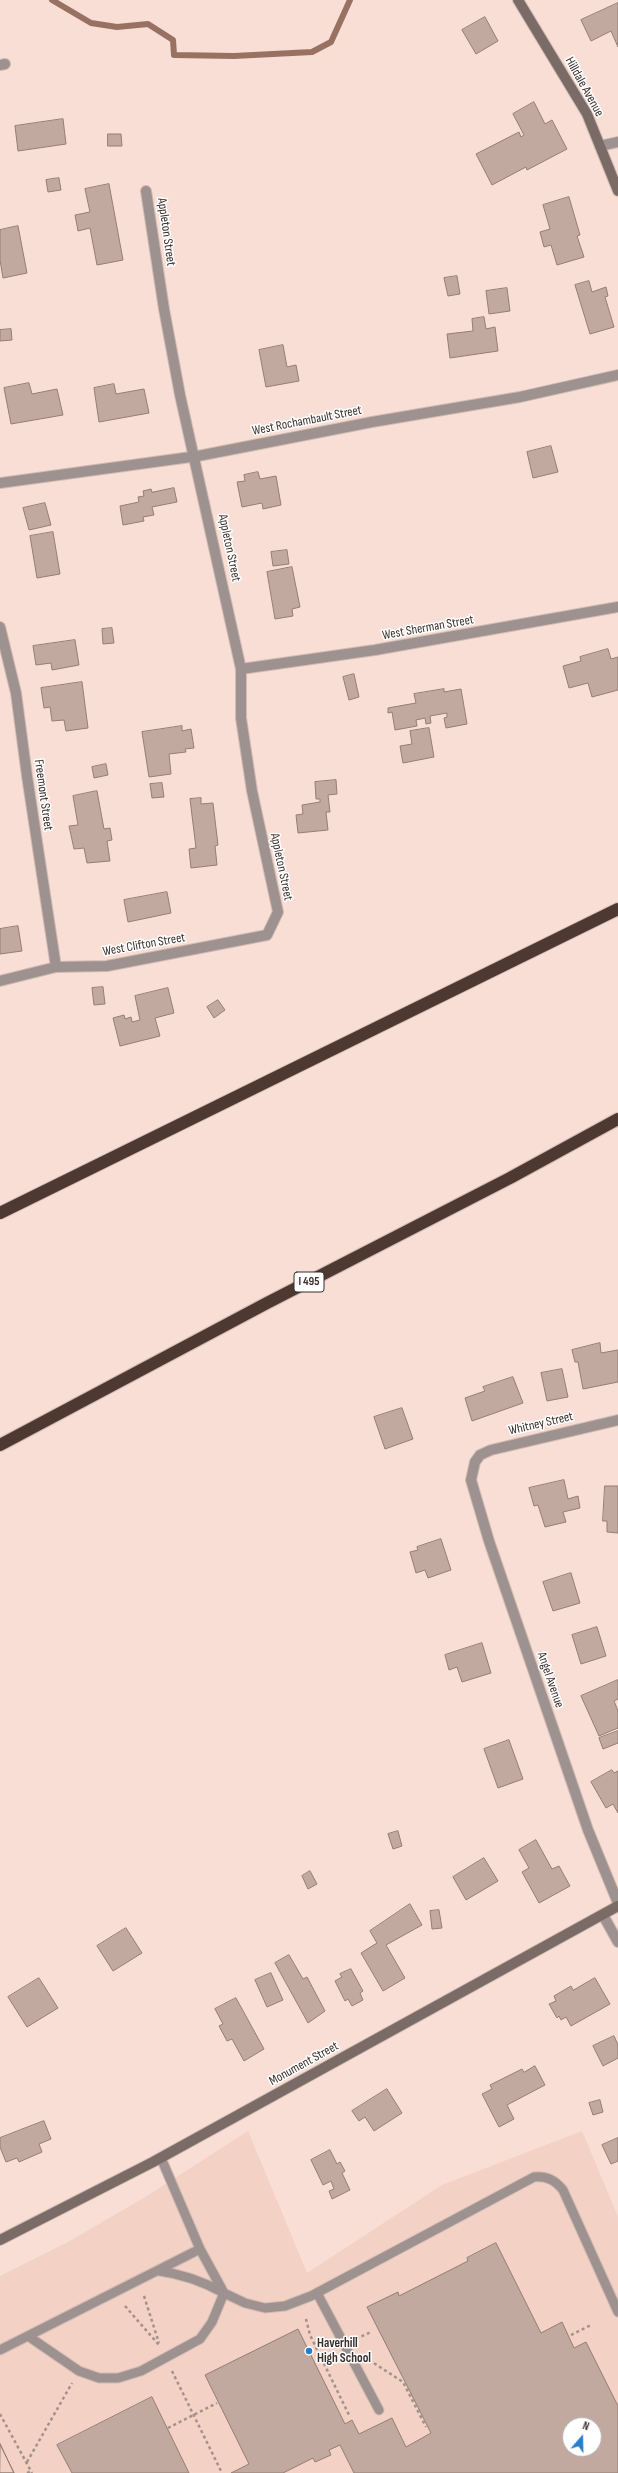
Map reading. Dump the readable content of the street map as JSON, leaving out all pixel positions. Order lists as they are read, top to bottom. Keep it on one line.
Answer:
{"streets":{"highway":["I 495"],"main road":["Hilldale Avenue","Monument Street"],"street":["Appleton Street","West Rochambault Street","West Sherman Street","Freemont Street","West Clifton Street","Whitney Street","Angel Avenue"]},"crossings":[["Appleton Street","West Rochambault Street"],["Appleton Street","West Sherman Street"],["Appleton Street","West Clifton Street"],["Freemont Street","West Clifton Street"],["Whitney Street","Angel Avenue"],["Angel Avenue","Monument Street"]],"places":["Haverhill High School"],"north":"top"}
